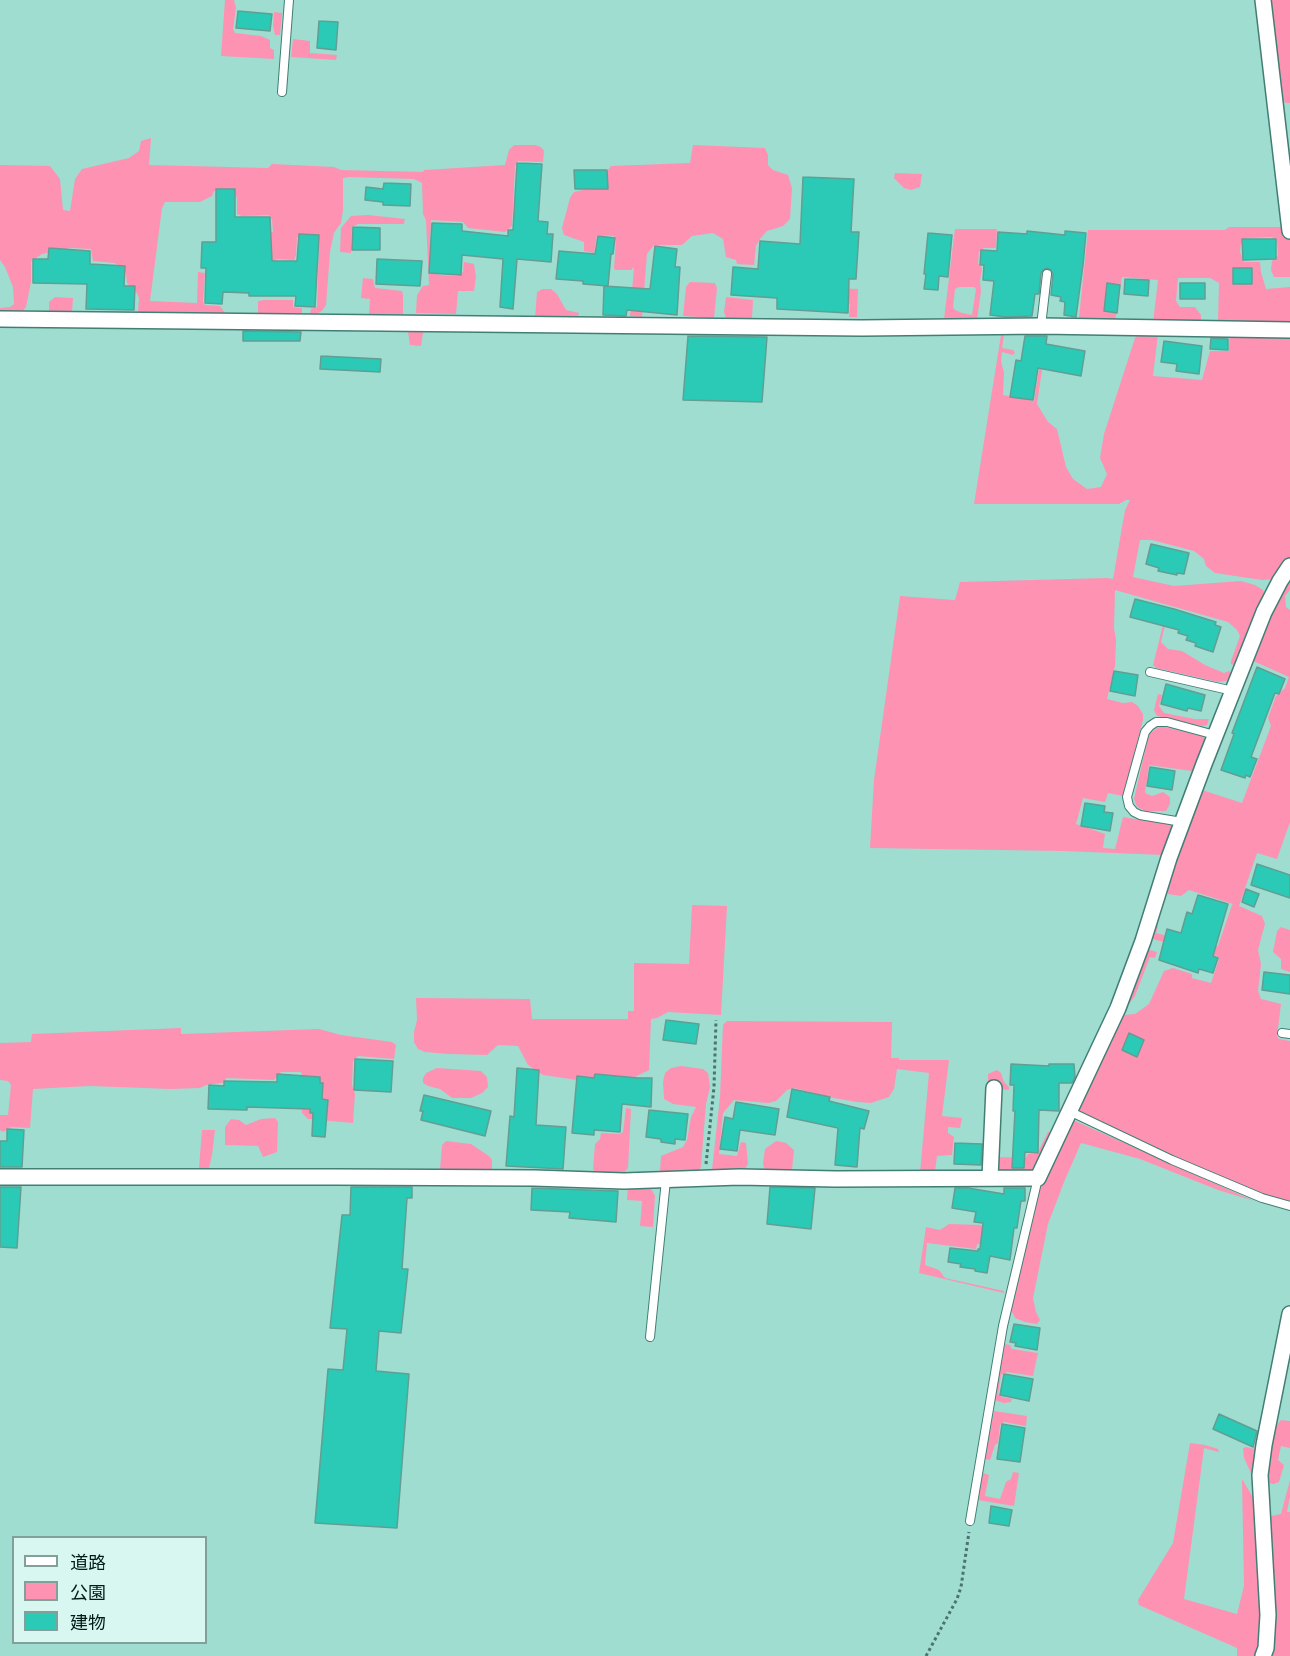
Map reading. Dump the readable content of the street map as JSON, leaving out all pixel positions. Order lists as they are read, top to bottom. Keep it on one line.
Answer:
{"legend":["道路","公園","建物"]}
